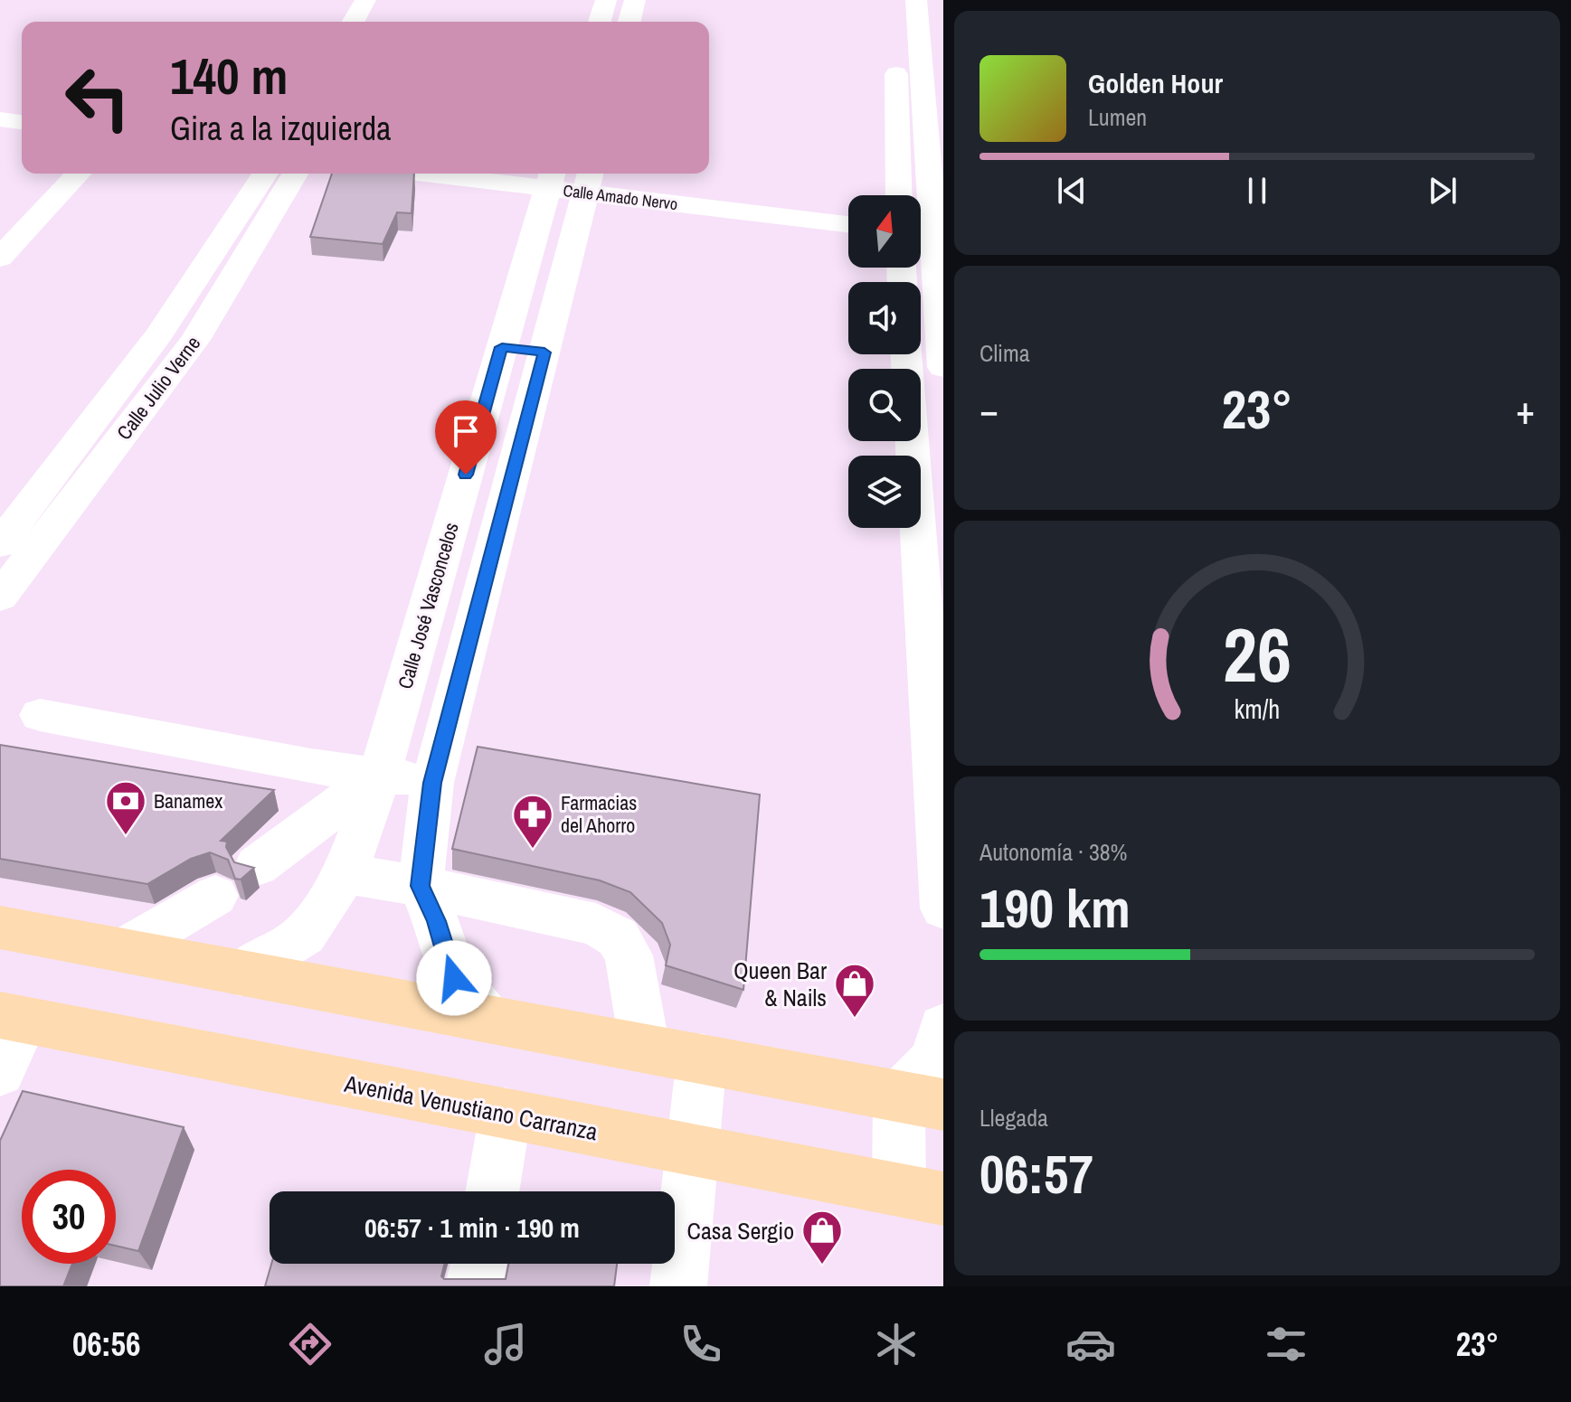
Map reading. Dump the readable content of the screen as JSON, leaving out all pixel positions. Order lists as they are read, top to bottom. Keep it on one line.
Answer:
{"streets":{"main road":["Avenida Venustiano Carranza"],"street":["Calle Amado Nervo","Calle Julio Verne","Calle José Vasconcelos"]},"crossings":[["Calle Amado Nervo","Calle José Vasconcelos"]],"places":{"bank":["Banamex"],"pharmacy":["Farmacias del Ahorro"],"shop":["Queen Bar & Nails","Casa Sergio"]},"north":"top","page":{"turn":["140 m","Gira a la izquierda"],"song":["Golden Hour","Lumen"],"tile":["Clima",["Autonomía · 38%","190 km"],["Llegada","06:57"]],"heat":["−","23°","+"],"limit":"30","trip":"06:57 · 1 min · 190 m","tabs":["06:56","23°"],"gauge":["26","km/h"]}}
